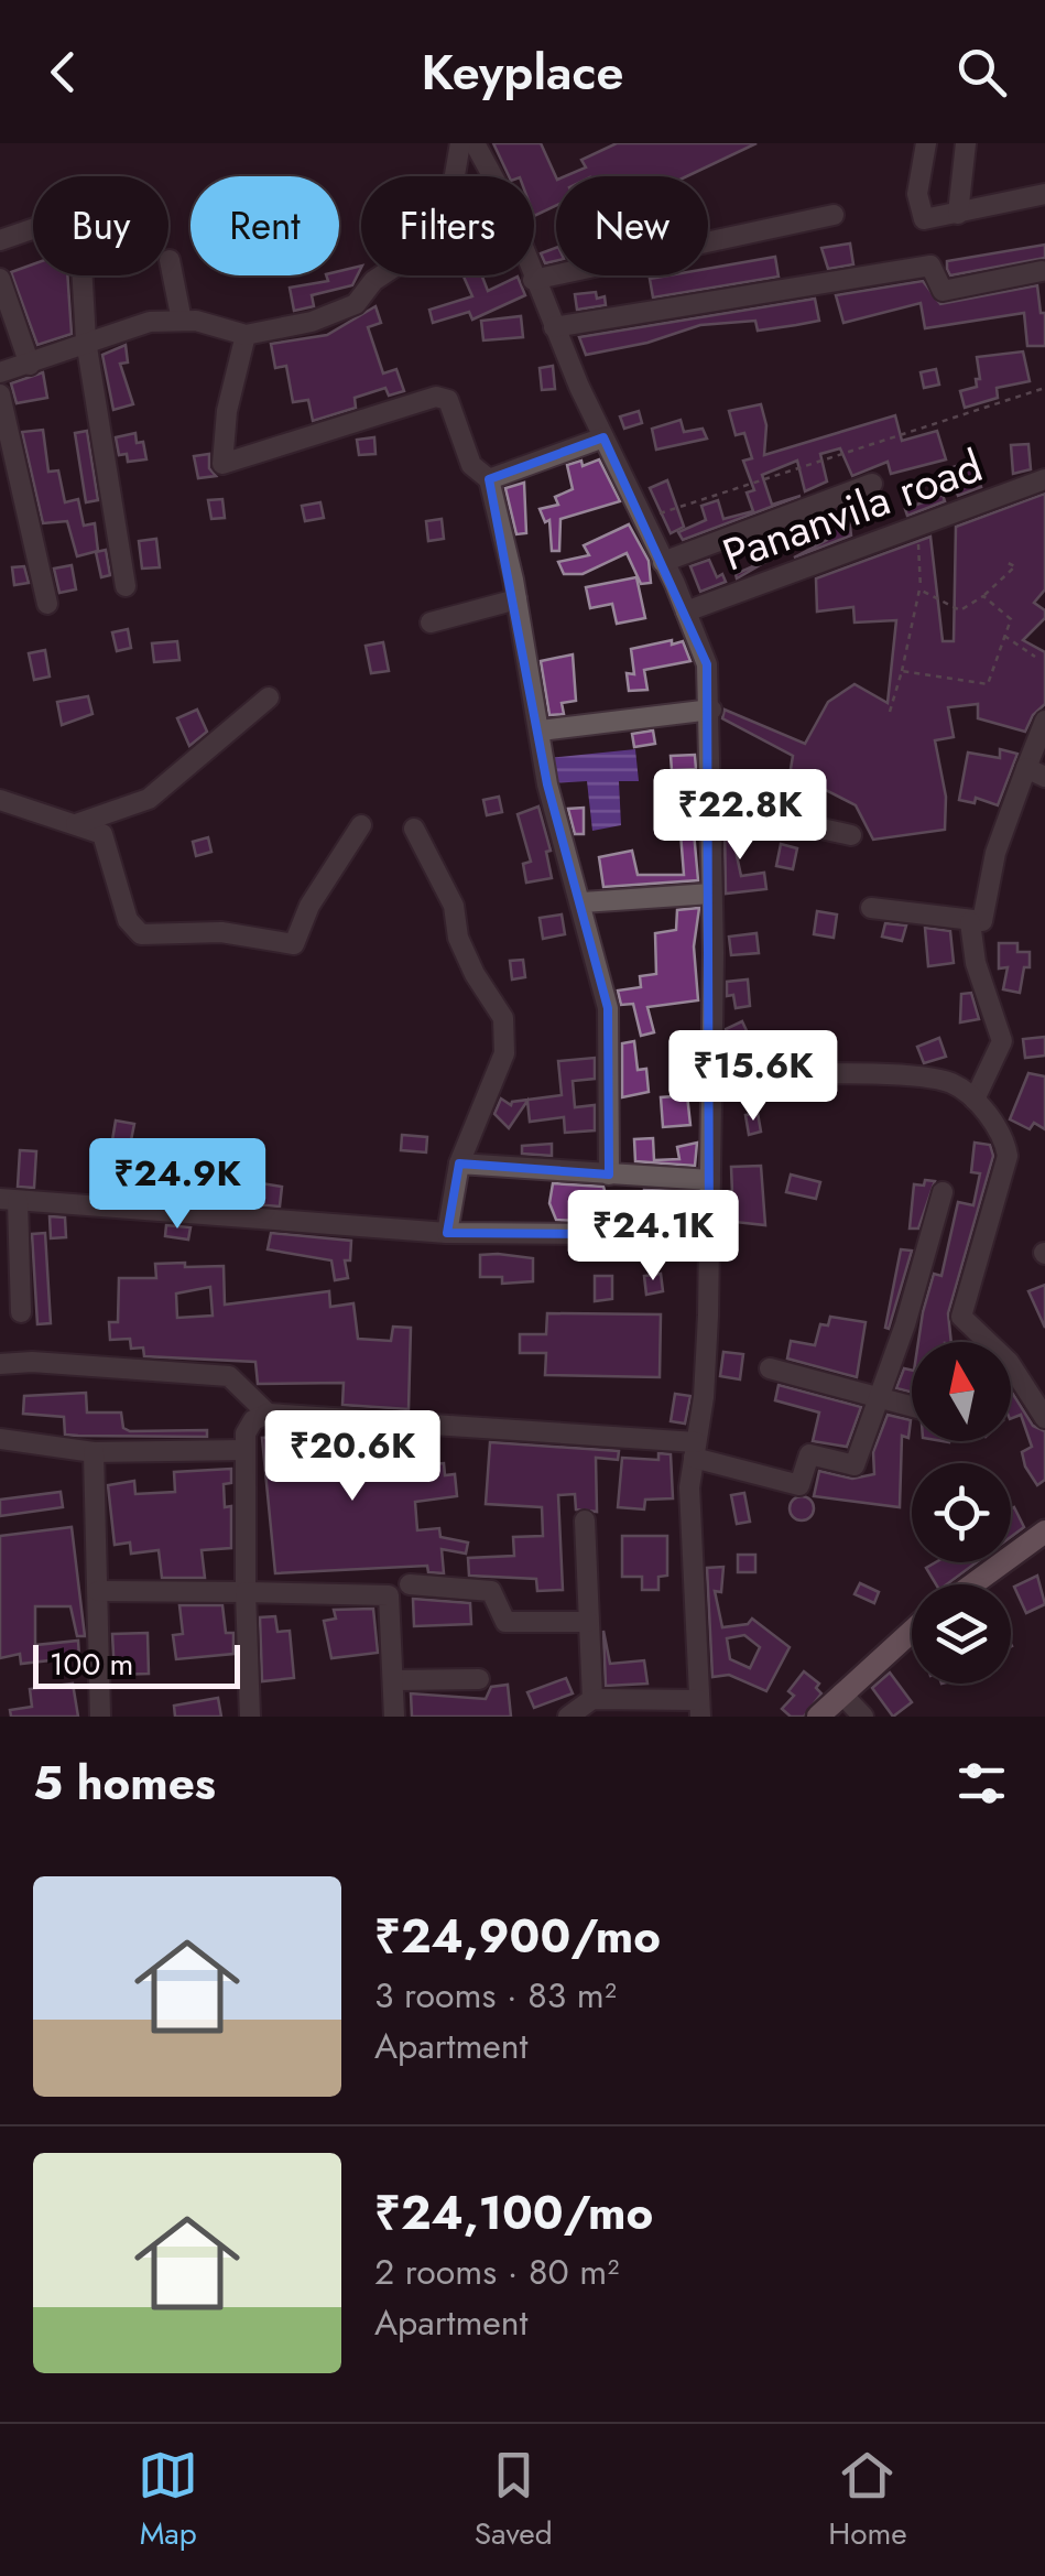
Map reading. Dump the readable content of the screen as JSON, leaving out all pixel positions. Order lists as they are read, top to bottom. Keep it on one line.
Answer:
{"streets":{"street":["Pananvila road"]},"scale_bar":"100 m","north":"top","page":{"header":"Keyplace","chip":["Buy","Rent","Filters","New"],"price":["₹22.8K","₹15.6K","₹24.9K","₹24.1K","₹20.6K"],"scale":"100 m","heading":"5 homes","list":[{"name":"₹24,900/mo","note":"3 rooms · 83 m² · Apartment"},{"name":"₹24,100/mo","note":"2 rooms · 80 m² · Apartment"}],"tabs":["Map","Saved","Home"]}}
